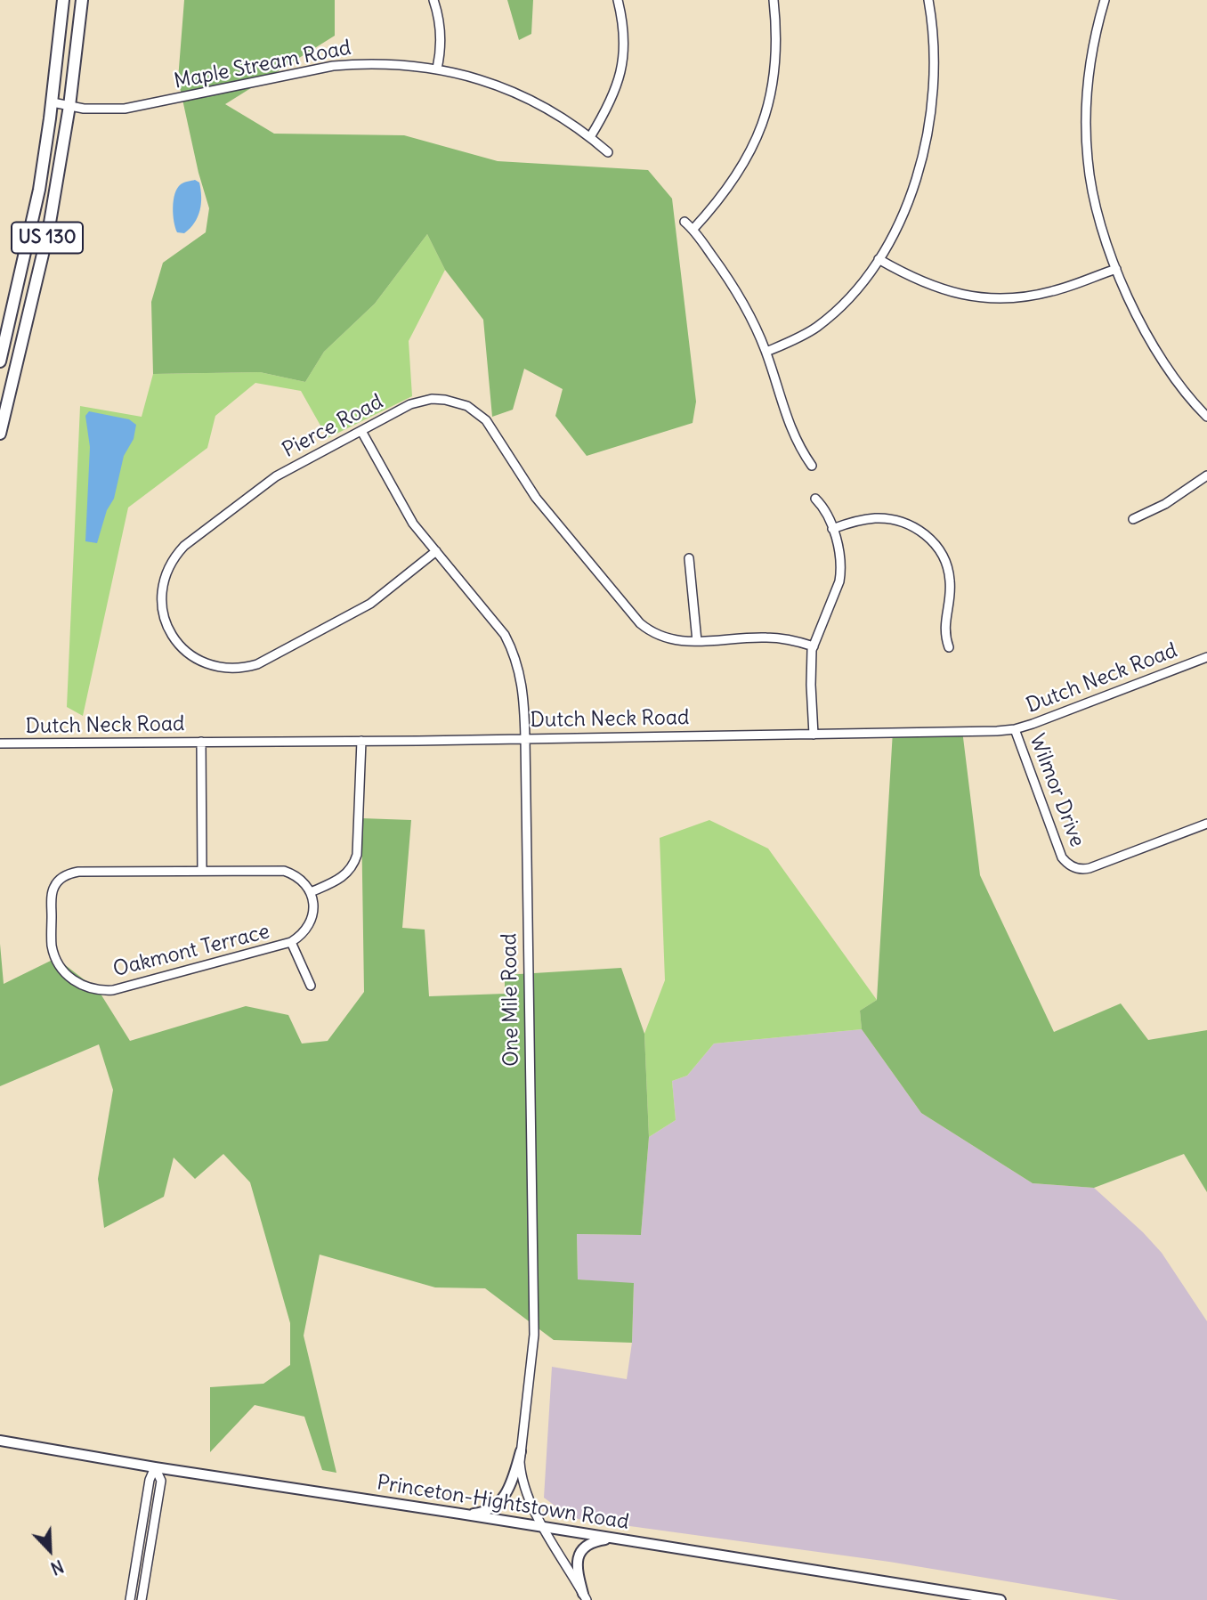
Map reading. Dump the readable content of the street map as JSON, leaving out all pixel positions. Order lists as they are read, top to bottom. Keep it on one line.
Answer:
{"streets":{"highway":["US 130"],"main road":["Princeton-Hightstown Road"],"street":["Maple Stream Road","Pierce Road","Dutch Neck Road","Wilmor Drive","Oakmont Terrace","One Mile Road"]},"crossings":[["Maple Stream Road","US 130"],["Pierce Road","One Mile Road"],["Dutch Neck Road","Wilmor Drive"],["Dutch Neck Road","One Mile Road"],["One Mile Road","Princeton-Hightstown Road"]],"north":"bottom right"}
